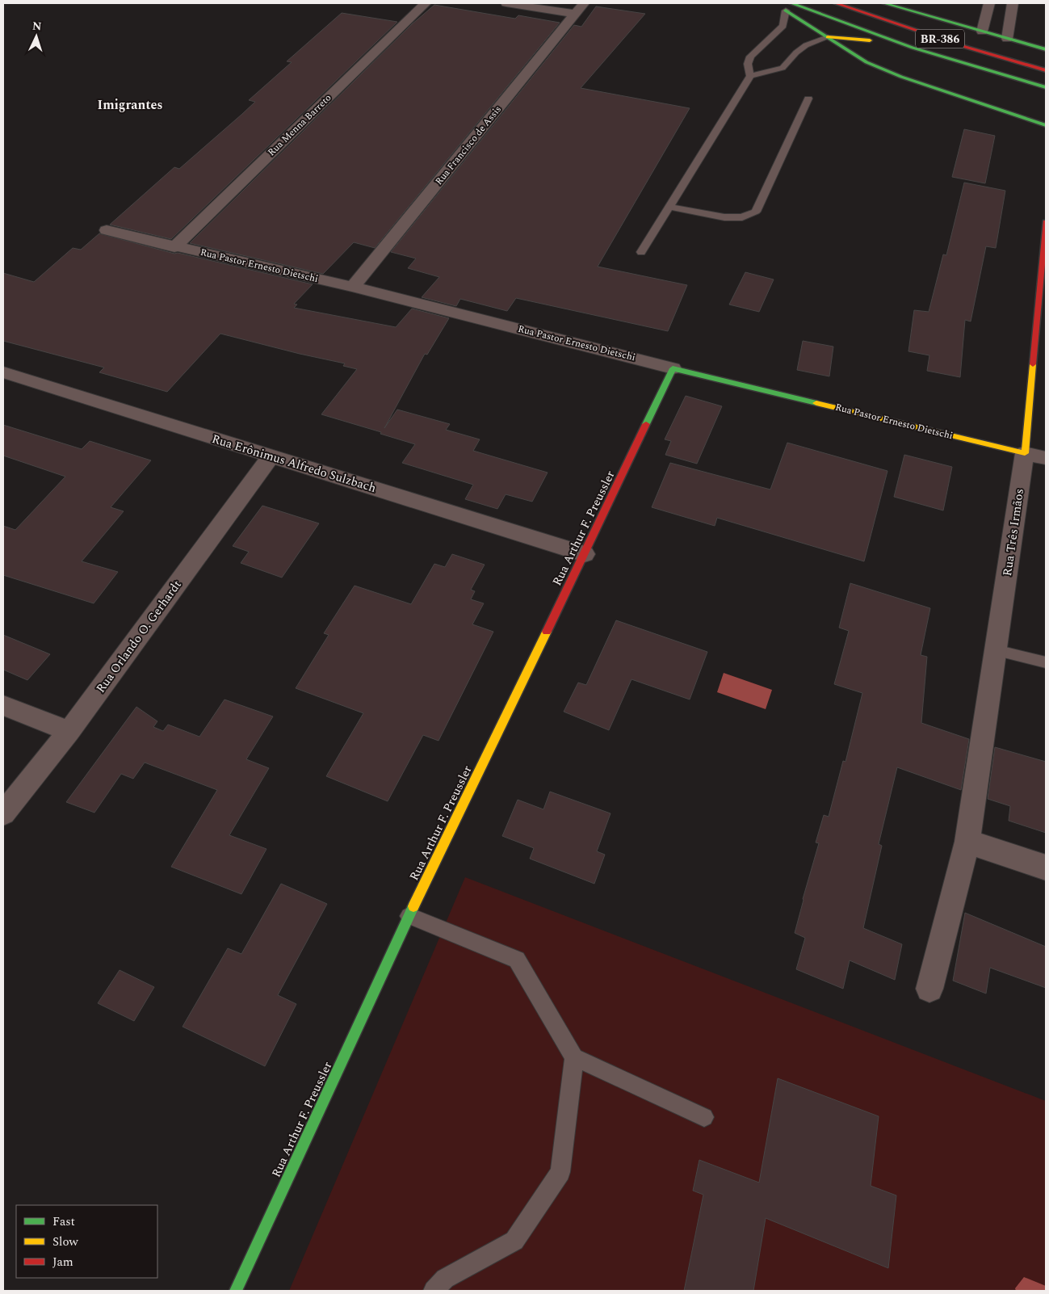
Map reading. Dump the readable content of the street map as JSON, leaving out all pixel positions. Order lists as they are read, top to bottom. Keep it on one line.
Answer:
{"streets":{"main road":["BR-386","Rua Pastor Ernesto Dietschi","Rua Arthur F. Preussler","Rua Três Irmãos"],"street":["Rua Menna Barreto","Rua Francisco de Assis","Rua Erônimus Alfredo Sulzbach","Rua Orlando O. Gerhardt"]},"crossings":[["Rua Menna Barreto","Rua Pastor Ernesto Dietschi"],["Rua Francisco de Assis","Rua Pastor Ernesto Dietschi"],["Rua Pastor Ernesto Dietschi","Rua Arthur F. Preussler"],["Rua Pastor Ernesto Dietschi","Rua Três Irmãos"],["Rua Erônimus Alfredo Sulzbach","Rua Arthur F. Preussler"],["Rua Erônimus Alfredo Sulzbach","Rua Orlando O. Gerhardt"]],"districts":["Imigrantes"],"legend":["Fast","Slow","Jam"],"north":"top"}
